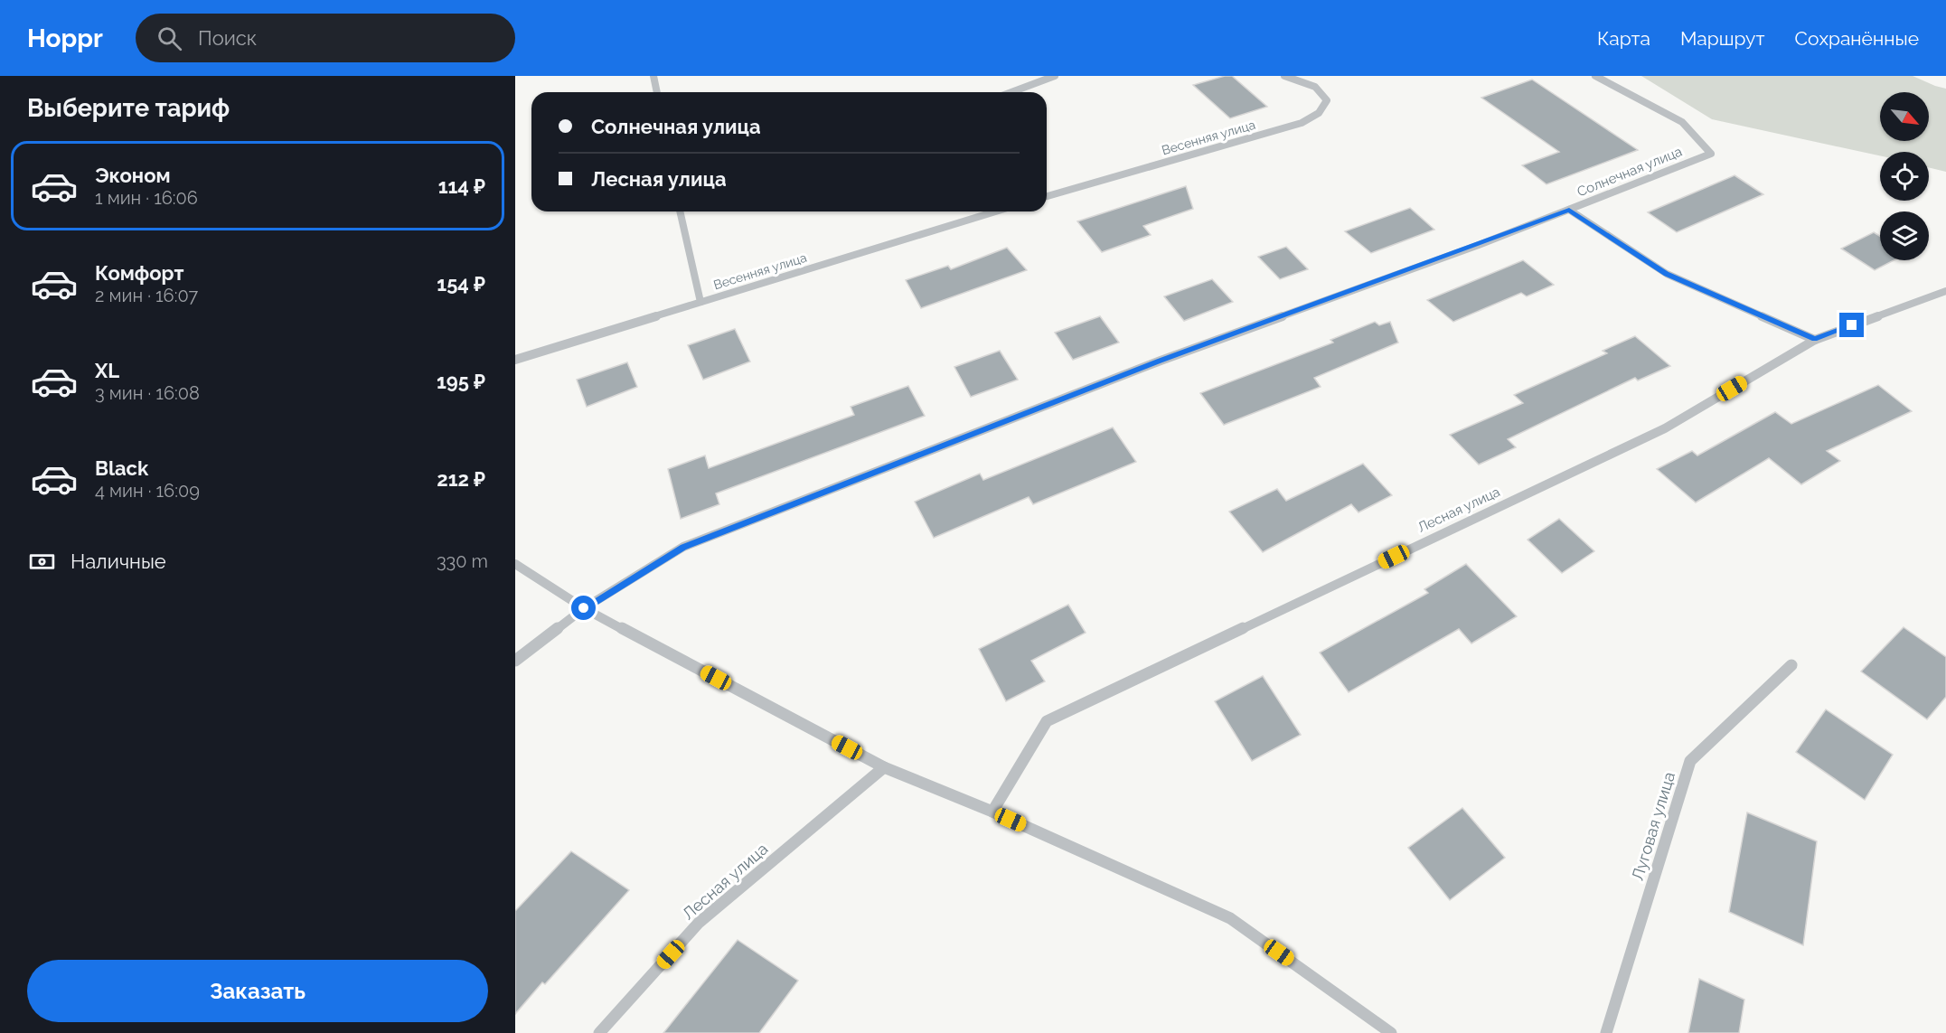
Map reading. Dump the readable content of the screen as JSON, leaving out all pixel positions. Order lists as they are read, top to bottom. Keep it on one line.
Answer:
{"streets":{"street":["Весенняя улица","Солнечная улица","Лесная улица","Луговая улица"]},"north":"bottom right","page":{"header":"Hoppr","search":"Поиск","nav":["Карта","Маршрут","Сохранённые"],"heading":"Выберите тариф","banner":["Солнечная улица","Лесная улица"],"list":[{"name":"Эконом","note":"1 мин · 16:06","value":"114 ₽"},{"name":"Комфорт","note":"2 мин · 16:07","value":"154 ₽"},{"name":"XL","note":"3 мин · 16:08","value":"195 ₽"},{"name":"Black","note":"4 мин · 16:09","value":"212 ₽"}],"pay":["Наличные","330 m"],"buttons":"Заказать"}}
